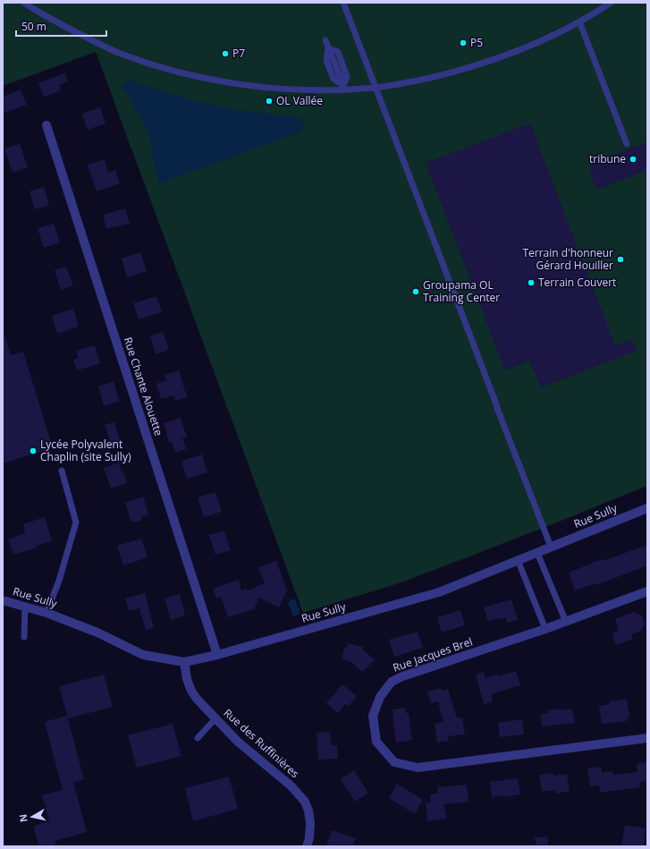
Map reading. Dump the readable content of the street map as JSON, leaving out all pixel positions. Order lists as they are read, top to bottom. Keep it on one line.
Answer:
{"streets":{"street":["Rue Chante Alouette","Rue Sully","Rue Jacques Brel","Rue des Ruffinières"]},"crossings":[["Rue Chante Alouette","Rue Sully"],["Rue Sully","Rue des Ruffinières"]],"places":["P5","P7","OL Vallée","tribune","Terrain d'honneur Gérard Houiller","Terrain Couvert","Groupama OL Training Center","Lycée Polyvalent Chaplin (site Sully)"],"scale_bar":"50 m","north":"left"}
